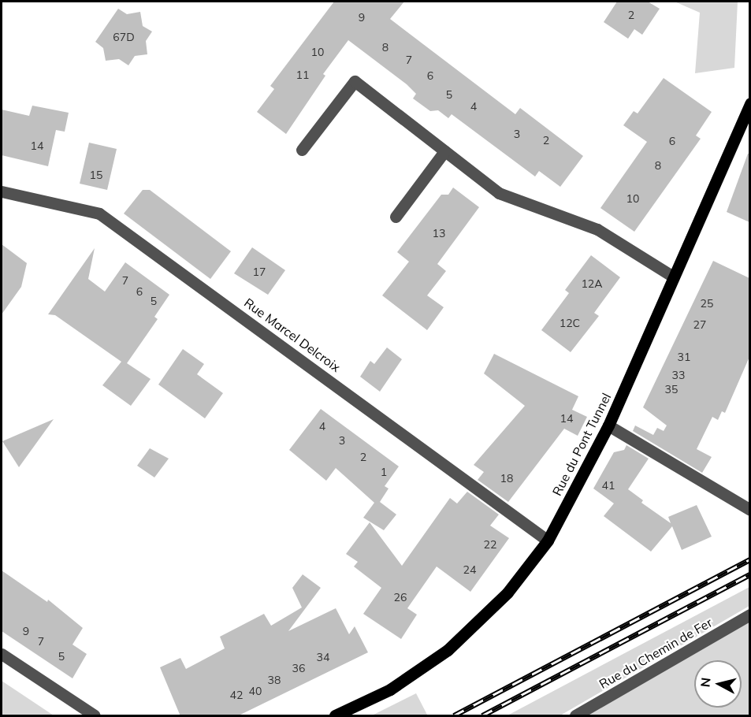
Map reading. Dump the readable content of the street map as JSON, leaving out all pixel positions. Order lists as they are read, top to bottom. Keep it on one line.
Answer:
{"streets":{"main road":["Rue du Pont Tunnel"],"street":["Rue Marcel Delcroix","Rue du Chemin de Fer"]},"crossings":[["Rue Marcel Delcroix","Rue du Pont Tunnel"]],"house_numbers":["2","9","67D","8","10","7","11","6","5","4","3","2","6","14","8","15","10","13","17","7","12A","6","5","25","12C","27","31","33","35","14","4","3","2","1","18","41","22","24","26","9","7","5","34","36","38","40","42"],"north":"left"}
